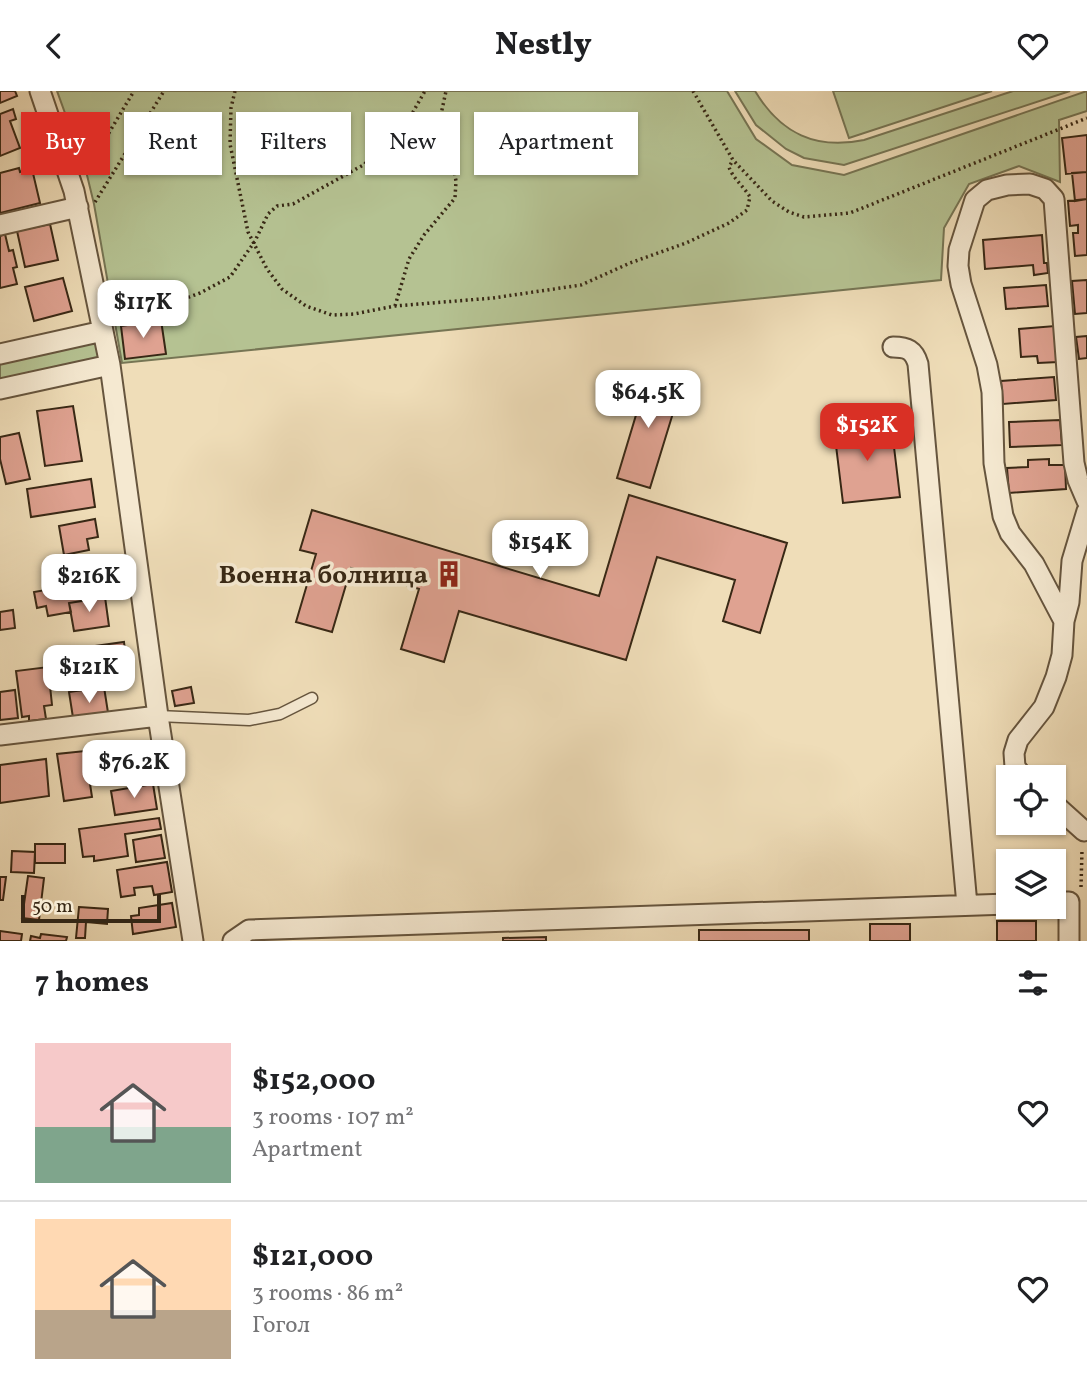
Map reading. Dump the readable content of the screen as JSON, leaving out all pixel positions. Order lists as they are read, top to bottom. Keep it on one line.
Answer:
{"places":{"building":["Военна болница"]},"scale_bar":"50 m","page":{"header":"Nestly","chip":["Buy","Rent","Filters","New","Apartment"],"price":["$117K","$64.5K","$152K","$154K","$216K","$121K","$76.2K"],"scale":"50 m","heading":"7 homes","list":[{"name":"$152,000","note":"3 rooms · 107 m² · Apartment"},{"name":"$121,000","note":"3 rooms · 86 m² · Гогол"}]}}
